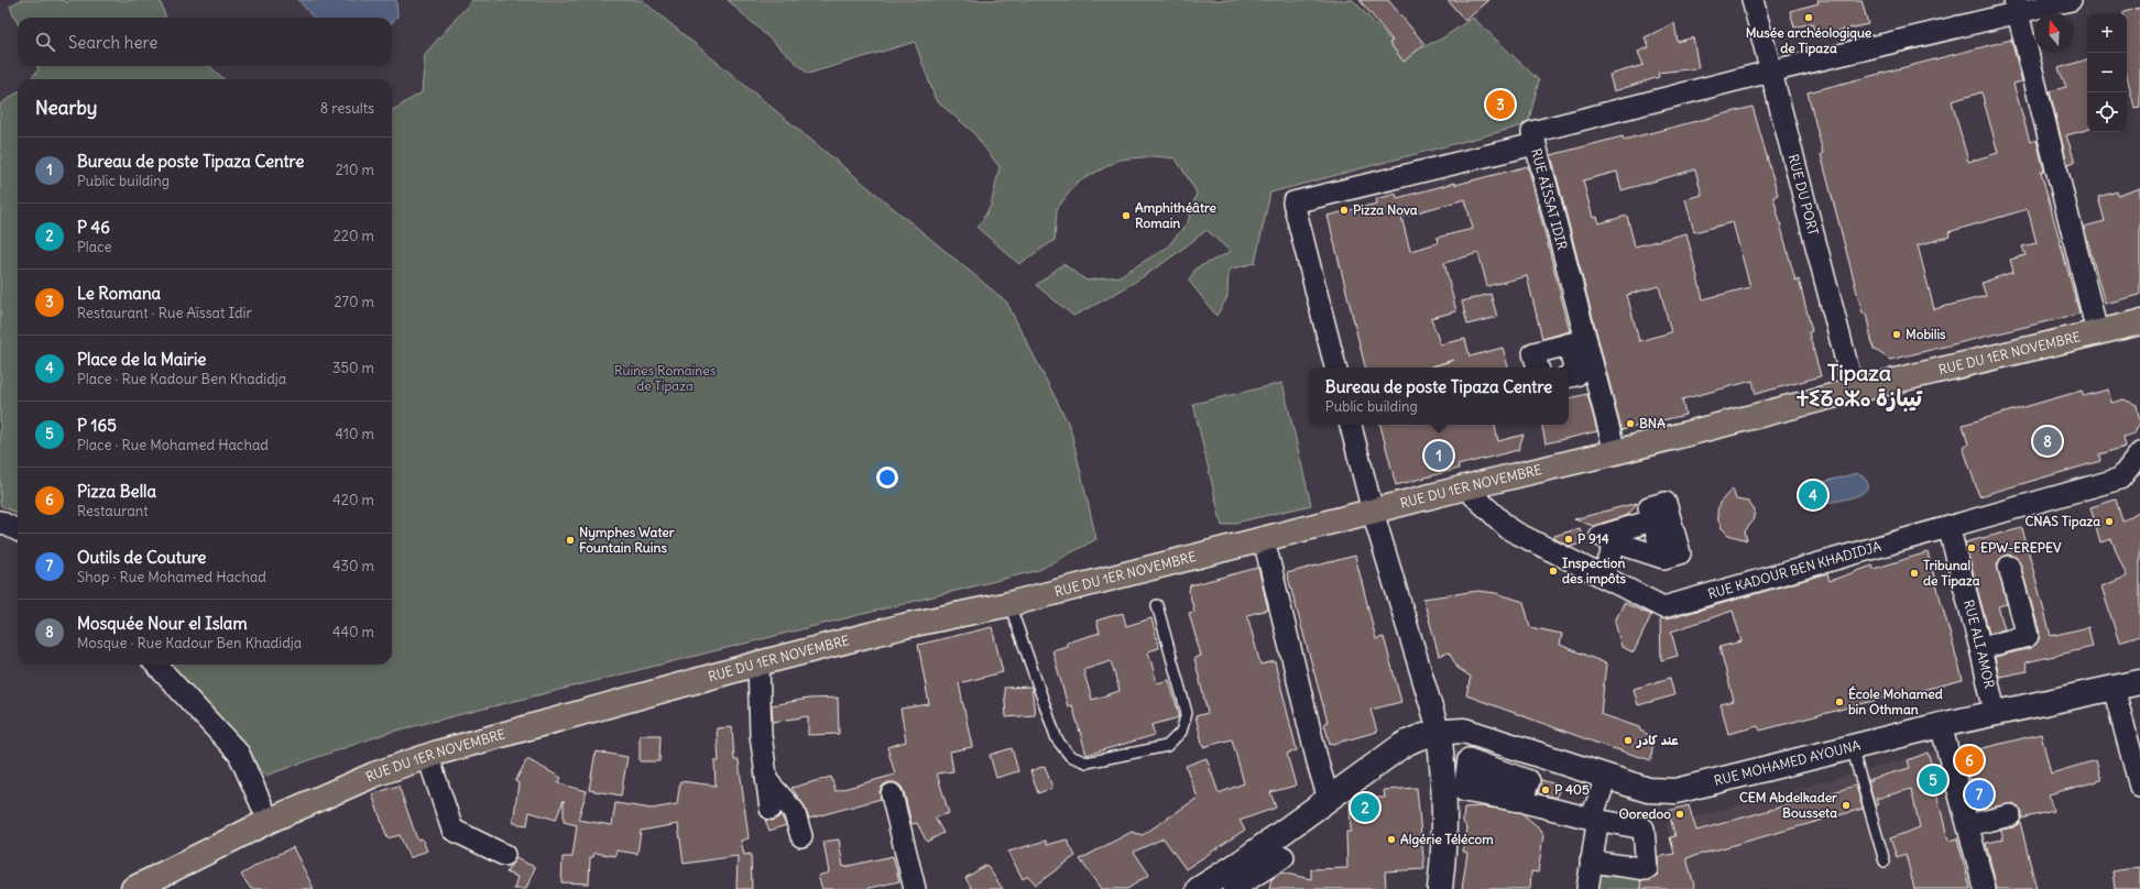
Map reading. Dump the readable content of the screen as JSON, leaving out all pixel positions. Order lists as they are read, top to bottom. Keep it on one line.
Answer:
{"streets":{"main road":["RUE DU 1ER NOVEMBRE","RUE MOHAMED AYOUNA"],"street":["RUE DU PORT","RUE AÏSSAT IDIR","RUE KADOUR BEN KHADIDJA","RUE ALI AMOR"]},"crossings":[["RUE DU PORT","RUE AÏSSAT IDIR"],["RUE DU PORT","RUE DU 1ER NOVEMBRE"],["RUE AÏSSAT IDIR","RUE DU 1ER NOVEMBRE"],["RUE DU 1ER NOVEMBRE","RUE KADOUR BEN KHADIDJA"],["RUE KADOUR BEN KHADIDJA","RUE ALI AMOR"],["RUE ALI AMOR","RUE MOHAMED AYOUNA"]],"districts":["Tipaza ⵜⵉⵒⴰⵣⴰ تيبازة"],"parks":["Ruines Romaines de Tipaza"],"places":["Musée archéologique de Tipaza","Pizza Nova","Amphithéâtre Romain","Mobilis","BNA","CNAS Tipaza","P 914","Nymphes Water Fountain Ruins","EPW-EREPEV","Inspection des impôts","Tribunal de Tipaza","École Mohamed bin Othman","عند كادر","P 405","CEM Abdelkader Bousseta","Ooredoo","Algérie Télécom"],"north":"top","page":{"map_buttons":["+","−"],"search":"Search here","heading":["Nearby","8 results"],"pins":["3","8","1","4","6","5","7","2"],"list":[{"mark":"1","name":"Bureau de poste Tipaza Centre","note":"Public building","value":"210 m"},{"mark":"2","name":"P 46","note":"Place","value":"220 m"},{"mark":"3","name":"Le Romana","note":"Restaurant · Rue Aïssat Idir","value":"270 m"},{"mark":"4","name":"Place de la Mairie","note":"Place · Rue Kadour Ben Khadidja","value":"350 m"},{"mark":"5","name":"P 165","note":"Place · Rue Mohamed Hachad","value":"410 m"},{"mark":"6","name":"Pizza Bella","note":"Restaurant","value":"420 m"},{"mark":"7","name":"Outils de Couture","note":"Shop · Rue Mohamed Hachad","value":"430 m"},{"mark":"8","name":"Mosquée Nour el Islam","note":"Mosque · Rue Kadour Ben Khadidja","value":"440 m"}],"popup":["Bureau de poste Tipaza Centre","Public building"]}}
